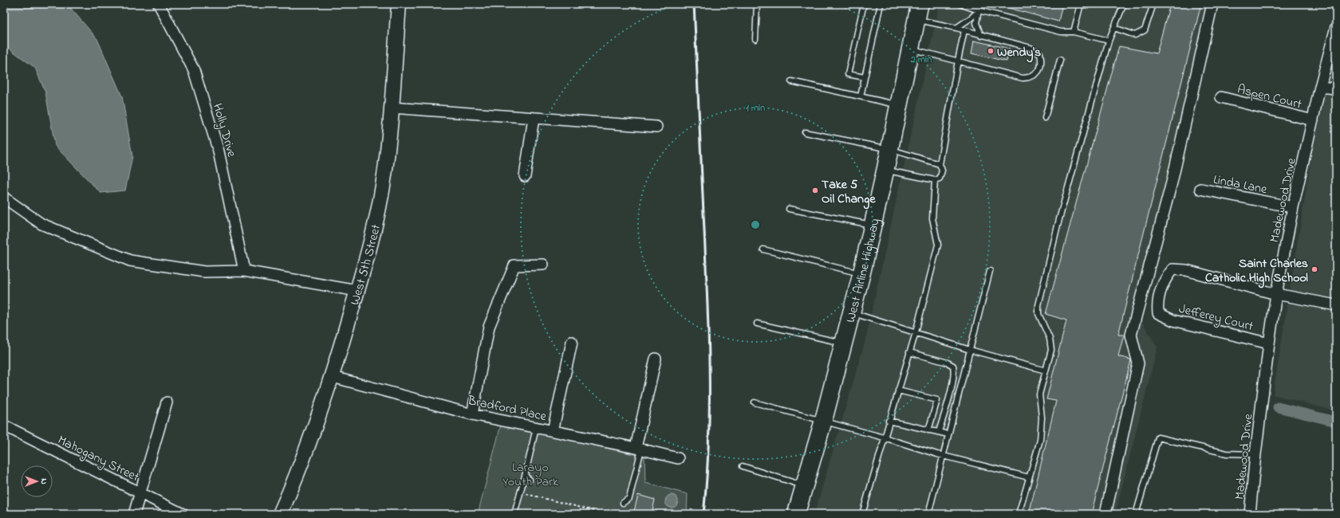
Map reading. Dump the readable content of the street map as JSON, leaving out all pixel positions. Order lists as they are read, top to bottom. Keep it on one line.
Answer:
{"streets":{"highway":["West Airline Highway"],"main road":["West 5th Street"],"street":["Aspen Court","Holly Drive","Linda Lane","Madewood Drive","Jefferey Court","Bradford Place","Mahogany Street"]},"crossings":[["Aspen Court","Madewood Drive"],["Linda Lane","Madewood Drive"],["Madewood Drive","Jefferey Court"],["West 5th Street","Bradford Place"]],"parks":["Larayo Youth Park"],"places":["Wendy's","Take 5 Oil Change","Saint Charles Catholic High School"],"north":"right","rings":["2 min","1 min"]}
